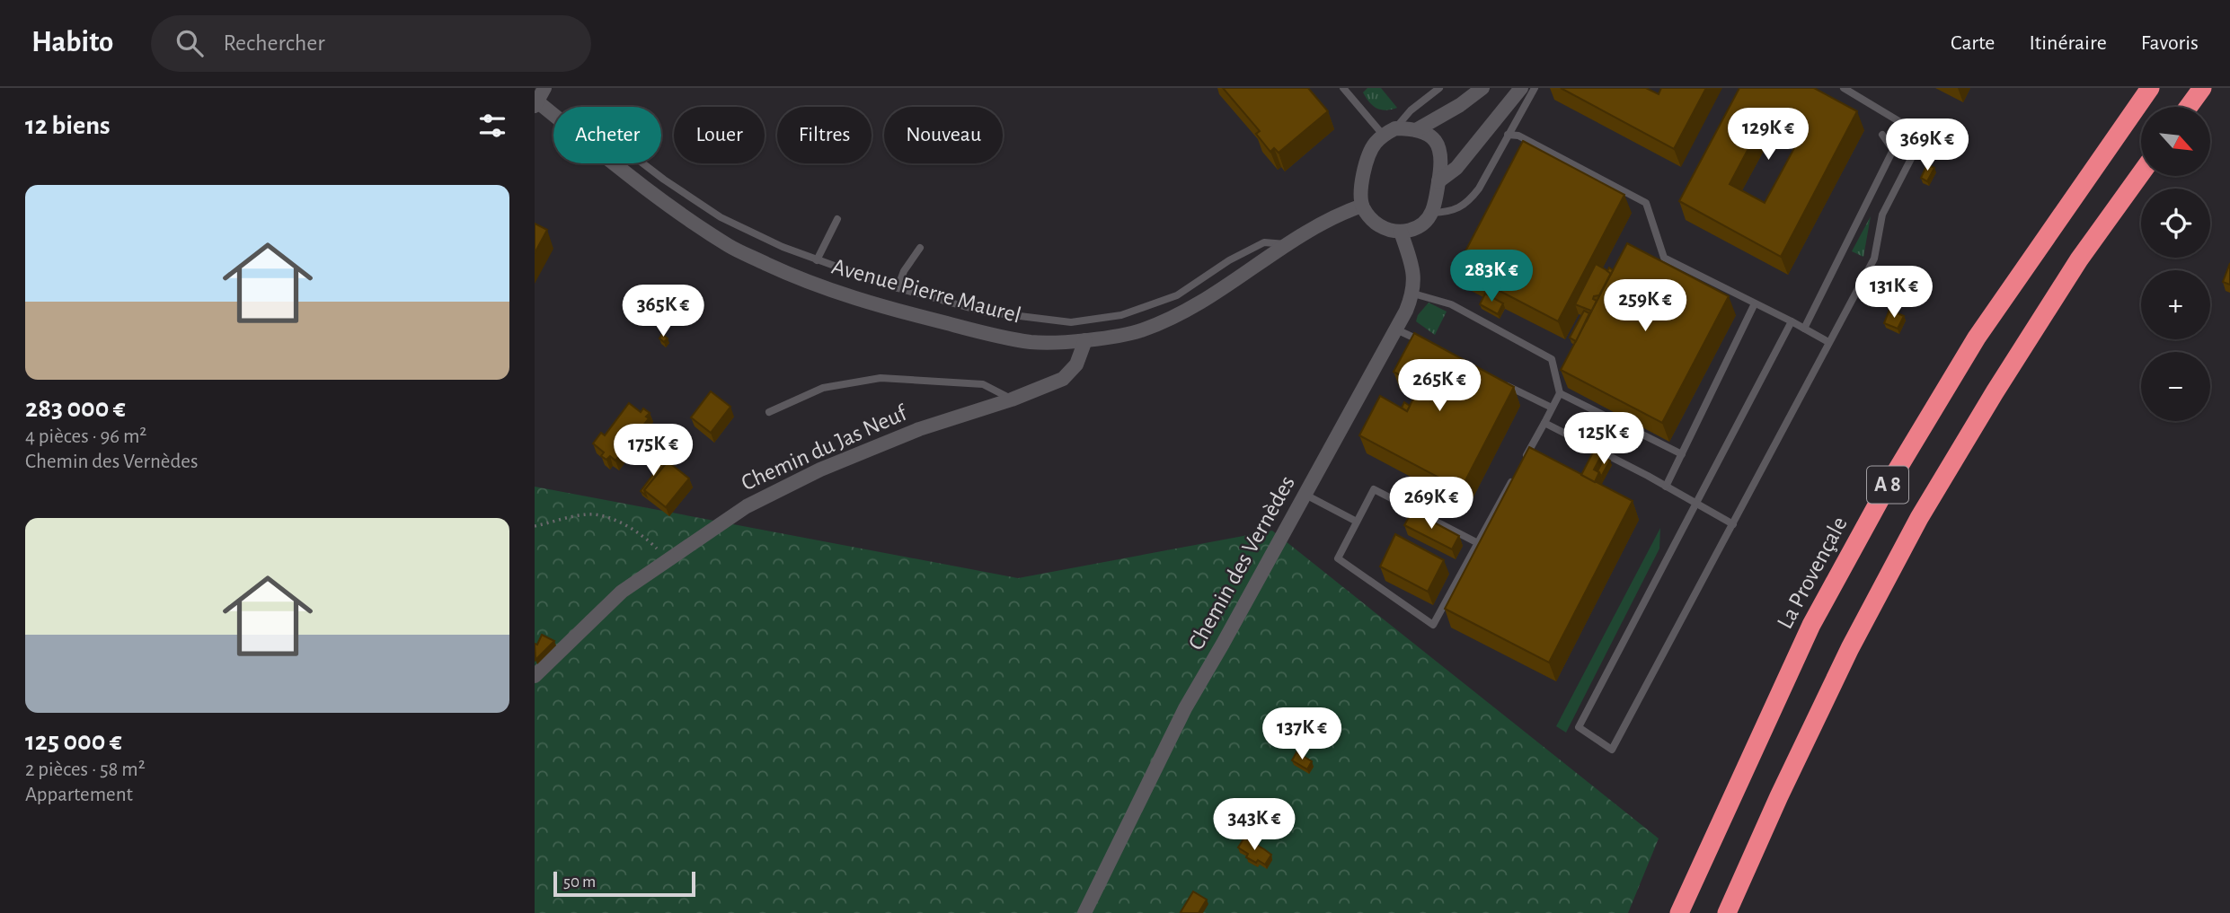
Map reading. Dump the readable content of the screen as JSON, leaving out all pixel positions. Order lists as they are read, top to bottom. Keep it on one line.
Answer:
{"streets":{"highway":["A 8","La Provençale"],"street":["Avenue Pierre Maurel","Chemin du Jas Neuf","Chemin des Vernèdes"]},"crossings":[["Avenue Pierre Maurel","Chemin du Jas Neuf"]],"scale_bar":"50 m","north":"bottom right","page":{"header":"Habito","search":"Rechercher","nav":["Carte","Itinéraire","Favoris"],"heading":"12 biens","map_buttons":["+","−"],"chip":["Acheter","Louer","Filtres","Nouveau"],"price":["129K €","369K €","283K €","131K €","259K €","365K €","265K €","125K €","175K €","269K €","137K €","343K €"],"list":[{"name":"283 000 €","note":"4 pièces · 96 m² · Chemin des Vernèdes"},{"name":"125 000 €","note":"2 pièces · 58 m² · Appartement"}],"scale":"50 m"}}
